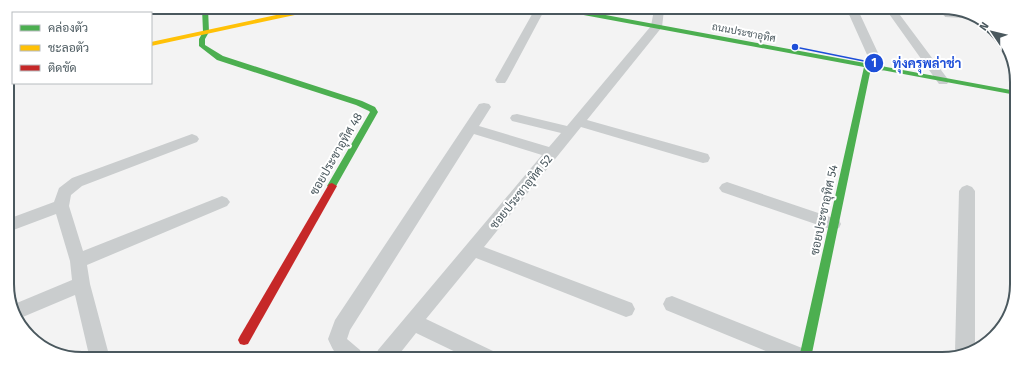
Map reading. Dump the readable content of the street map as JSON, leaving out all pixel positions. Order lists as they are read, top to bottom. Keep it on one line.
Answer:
{"streets":{"street":["ถนนประชาอุทิศ","ซอยประชาอุทิศ 48","ซอยประชาอุทิศ 52","ซอยประชาอุทิศ 54"]},"crossings":[["ถนนประชาอุทิศ","ซอยประชาอุทิศ 52"],["ถนนประชาอุทิศ","ซอยประชาอุทิศ 54"]],"places":["ทุ่งครุพล่าช่า"],"legend":["คล่องตัว","ชะลอตัว","ติดขัด"],"north":"top left"}
